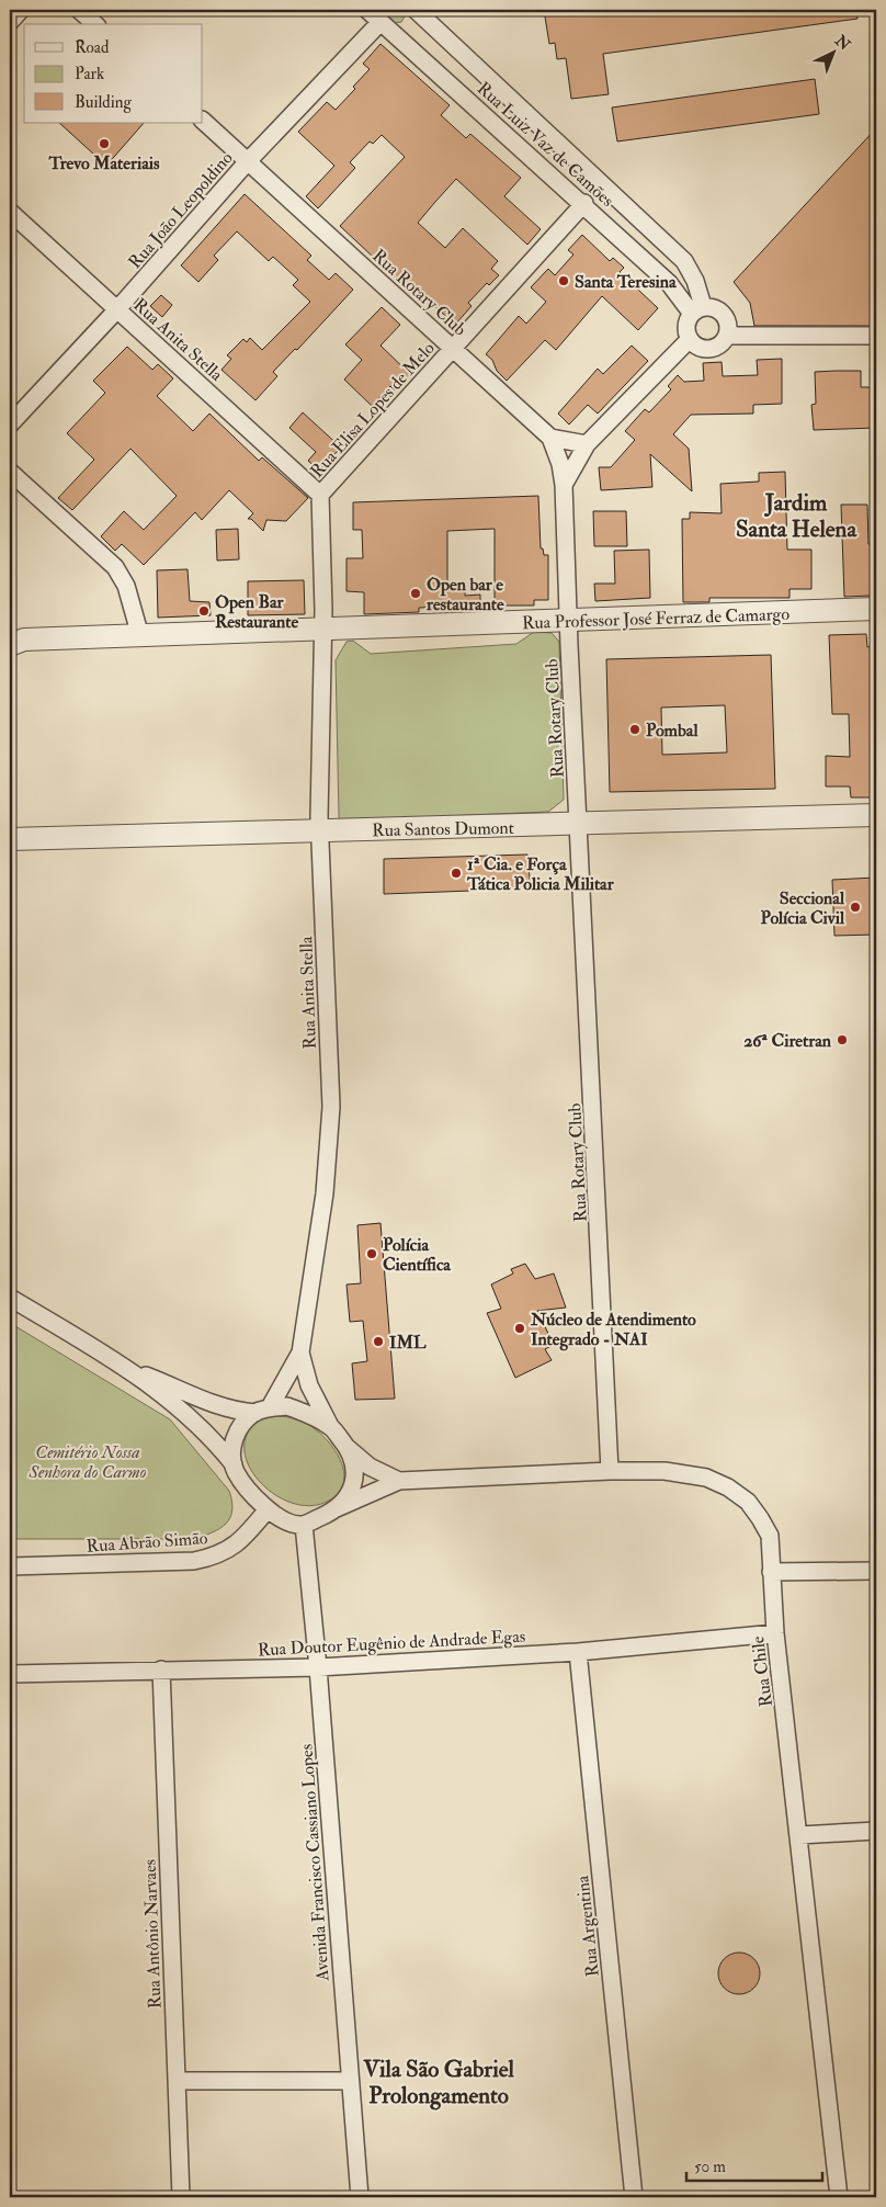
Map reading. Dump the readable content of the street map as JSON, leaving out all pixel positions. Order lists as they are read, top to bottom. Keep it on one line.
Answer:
{"streets":{"street":["Rua Luiz Vaz de Camões","Rua João Leopoldino","Rua Rotary Club","Rua Anita Stella","Rua Elisa Lopes de Melo","Rua Professor José Ferraz de Camargo","Rua Santos Dumont","Rua Abrão Simão","Rua Doutor Eugênio de Andrade Egas","Rua Chile","Avenida Francisco Cassiano Lopes","Rua Argentina","Rua Antônio Narvaes"]},"crossings":[["Rua Luiz Vaz de Camões","Rua João Leopoldino"],["Rua Luiz Vaz de Camões","Rua Elisa Lopes de Melo"],["Rua João Leopoldino","Rua Rotary Club"],["Rua João Leopoldino","Rua Anita Stella"],["Rua Rotary Club","Rua Elisa Lopes de Melo"],["Rua Rotary Club","Rua Professor José Ferraz de Camargo"],["Rua Rotary Club","Rua Santos Dumont"],["Rua Rotary Club","Rua Chile"],["Rua Anita Stella","Rua Elisa Lopes de Melo"],["Rua Anita Stella","Rua Professor José Ferraz de Camargo"],["Rua Anita Stella","Rua Santos Dumont"],["Rua Abrão Simão","Avenida Francisco Cassiano Lopes"],["Rua Doutor Eugênio de Andrade Egas","Rua Chile"],["Rua Doutor Eugênio de Andrade Egas","Avenida Francisco Cassiano Lopes"],["Rua Doutor Eugênio de Andrade Egas","Rua Argentina"],["Rua Doutor Eugênio de Andrade Egas","Rua Antônio Narvaes"]],"districts":["Jardim Santa Helena","Vila São Gabriel Prolongamento"],"parks":["Cemitério Nossa Senhora do Carmo"],"places":["Trevo Materiais","Santa Teresina","Open bar e restaurante","Open Bar Restaurante","Pombal","1ª Cia. e Força Tática Policia Militar","Seccional Polícia Civil","26ª Ciretran","Polícia Científica","Núcleo de Atendimento Integrado - NAI","IML"],"legend":["Road","Park","Building"],"scale_bar":"50 m","north":"top right"}
